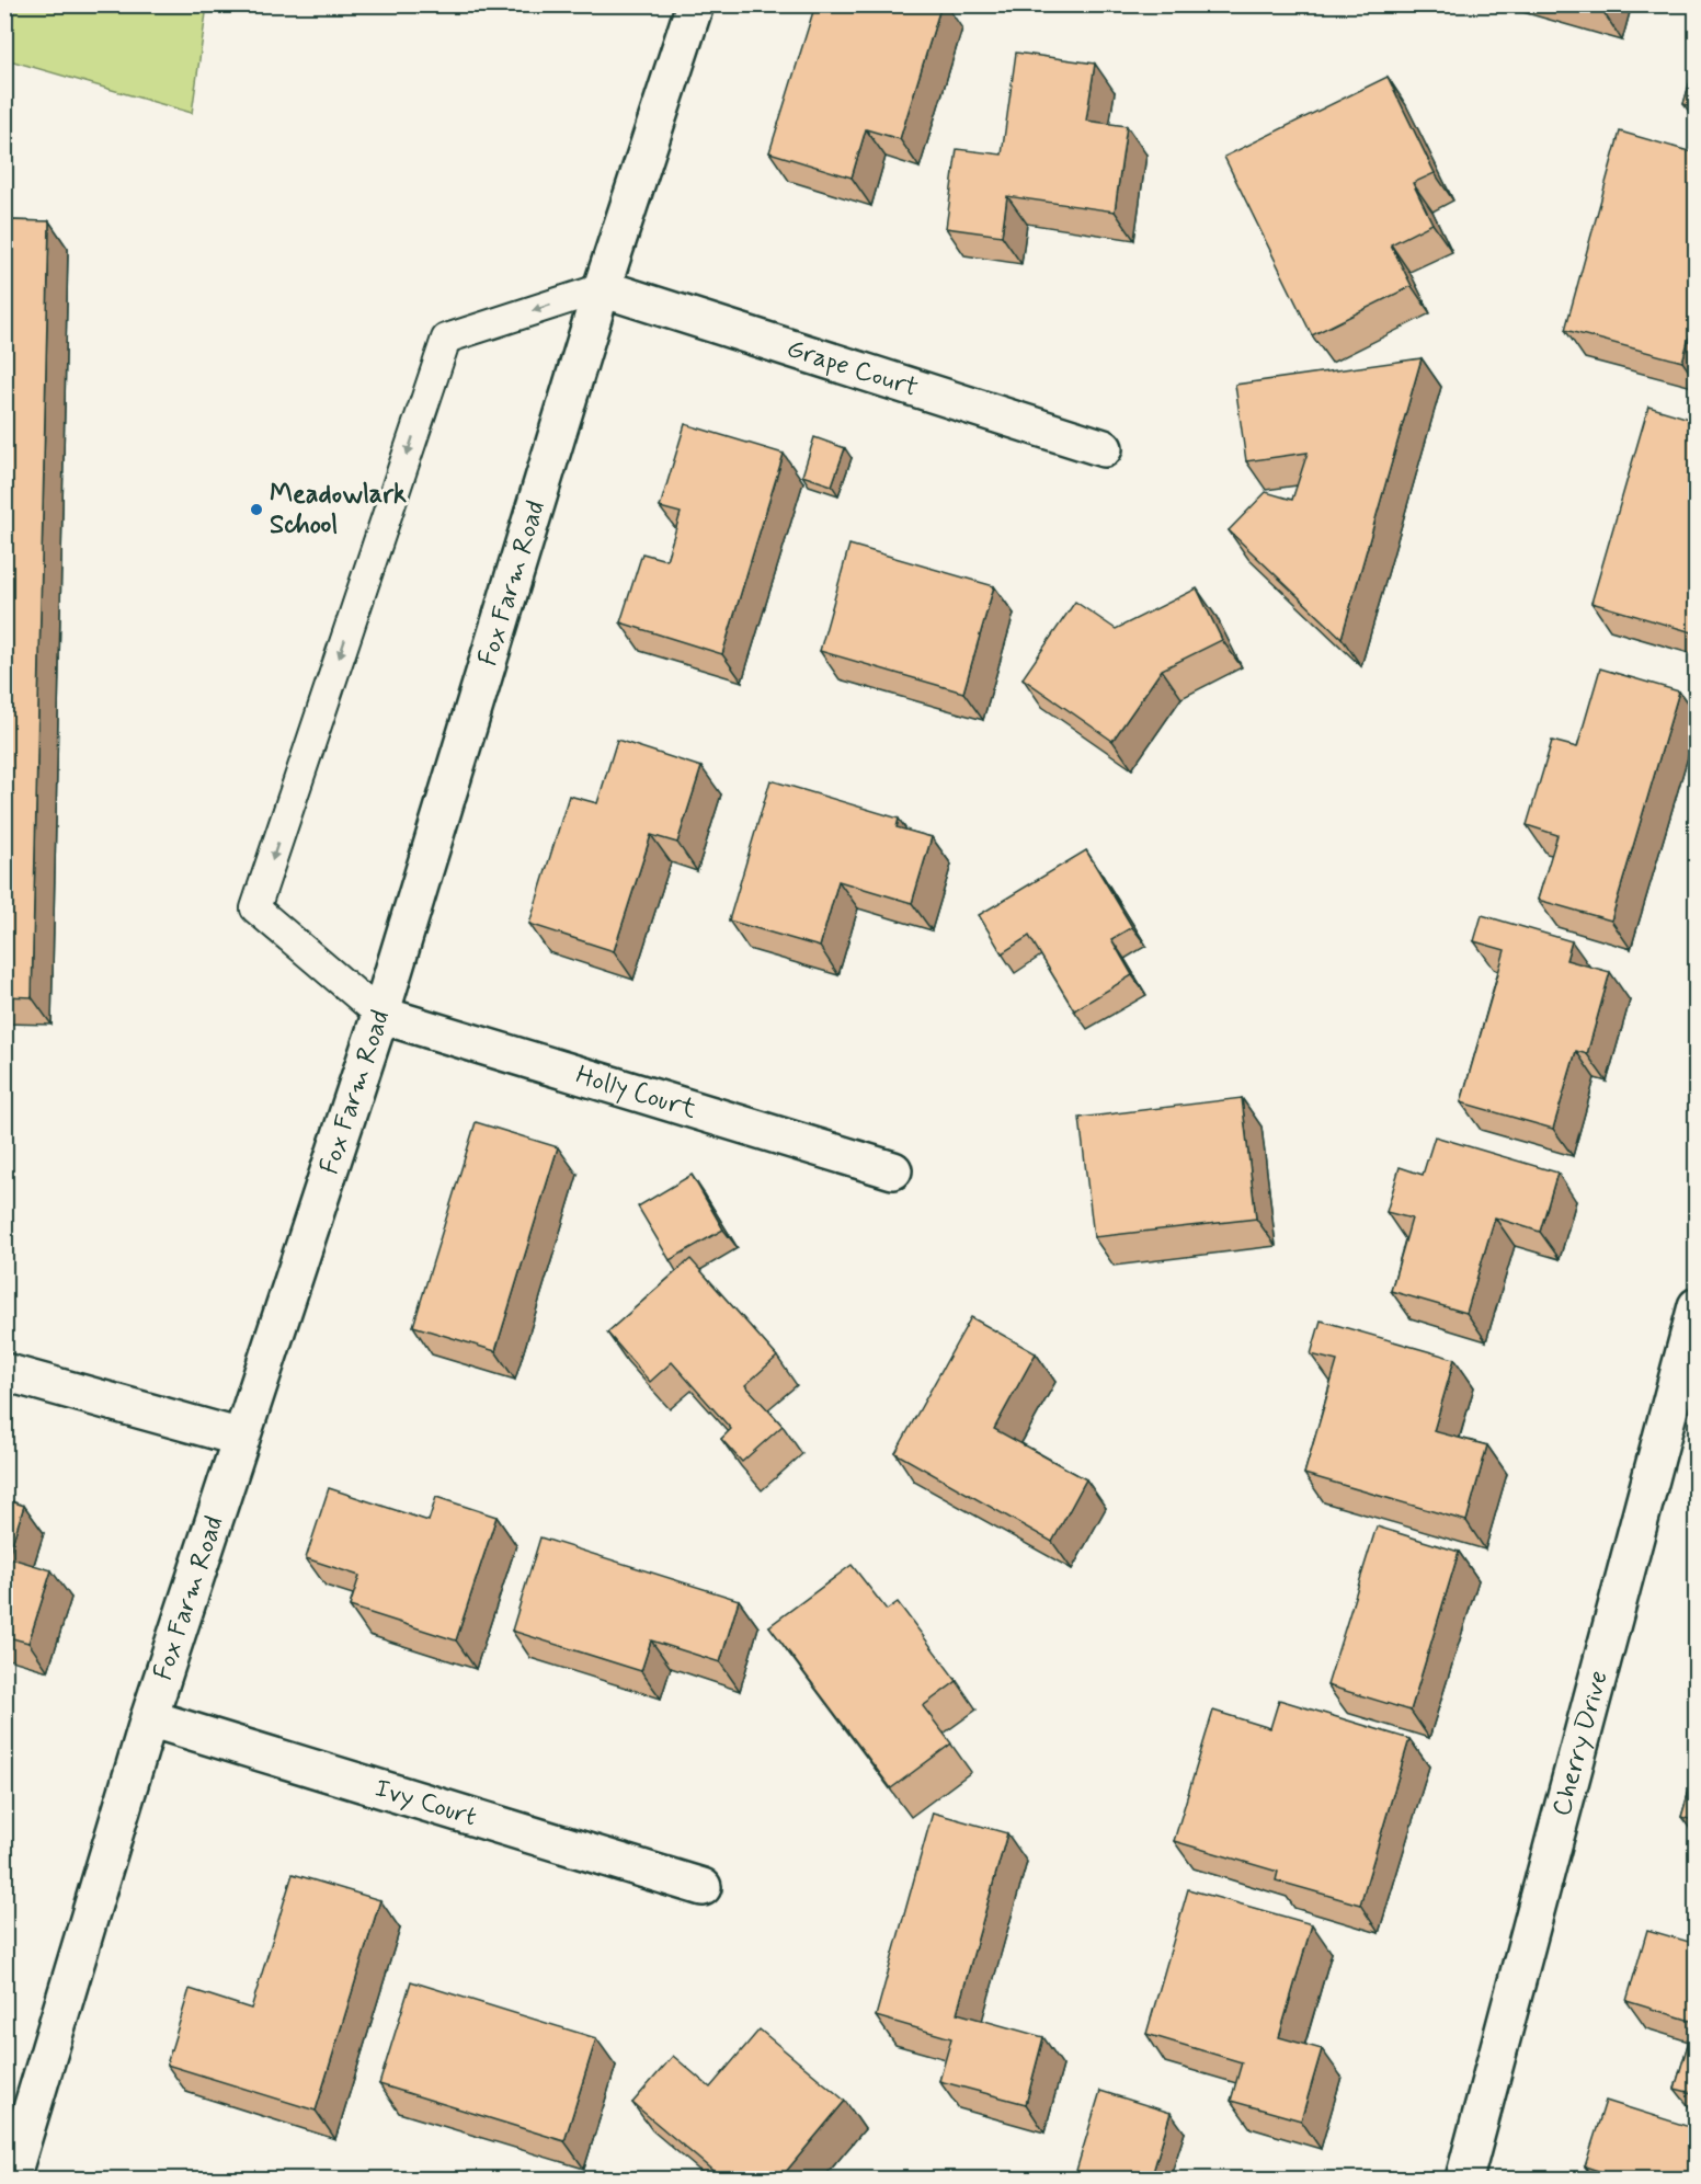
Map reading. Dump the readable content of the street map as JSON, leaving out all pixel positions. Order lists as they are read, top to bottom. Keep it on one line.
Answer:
{"streets":{"street":["Grape Court","Fox Farm Road","Holly Court","Cherry Drive","Ivy Court"]},"crossings":[["Grape Court","Fox Farm Road"],["Fox Farm Road","Holly Court"],["Fox Farm Road","Ivy Court"]],"places":["Meadowlark School"]}
